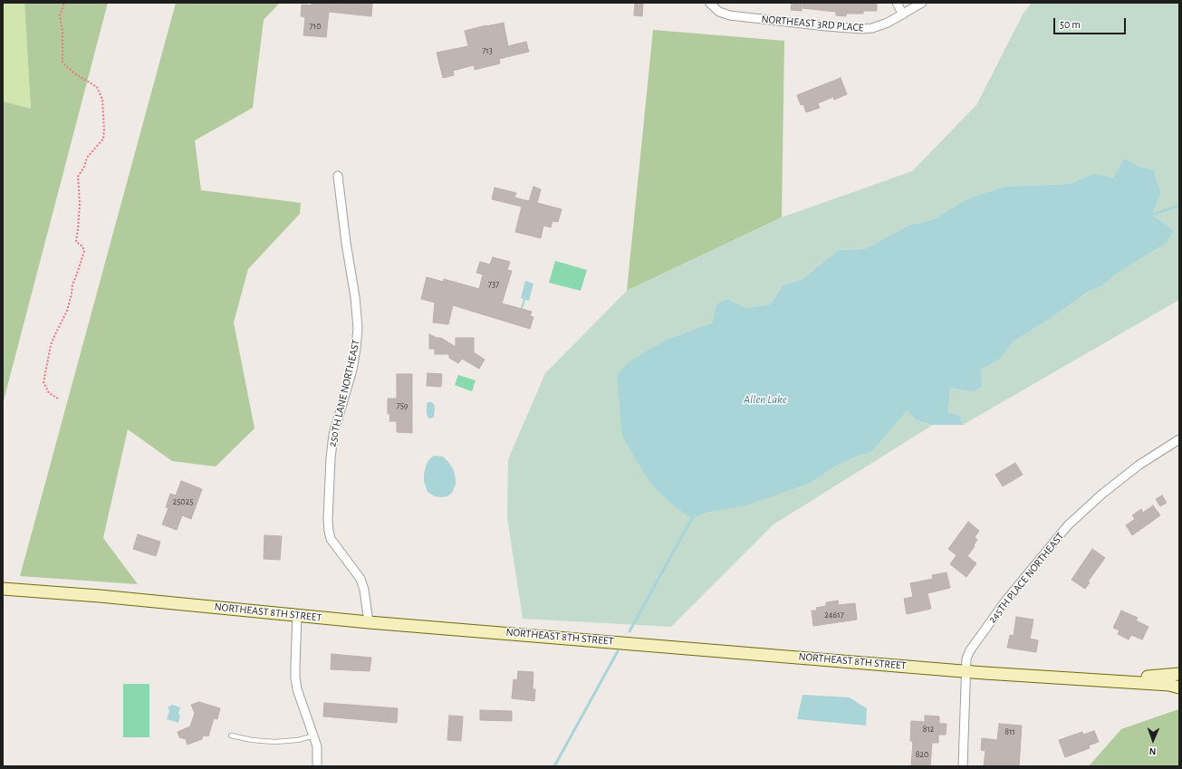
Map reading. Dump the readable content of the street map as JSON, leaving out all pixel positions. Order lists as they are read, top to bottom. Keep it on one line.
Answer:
{"streets":{"street":["NORTHEAST 3RD PLACE","250TH LANE NORTHEAST","245TH PLACE NORTHEAST","NORTHEAST 8TH STREET"]},"crossings":[["250TH LANE NORTHEAST","NORTHEAST 8TH STREET"],["245TH PLACE NORTHEAST","NORTHEAST 8TH STREET"]],"water":["Allen Lake"],"house_numbers":["710","713","737","759","25025","24617","812","811","820"],"scale_bar":"50 m","north":"bottom"}
